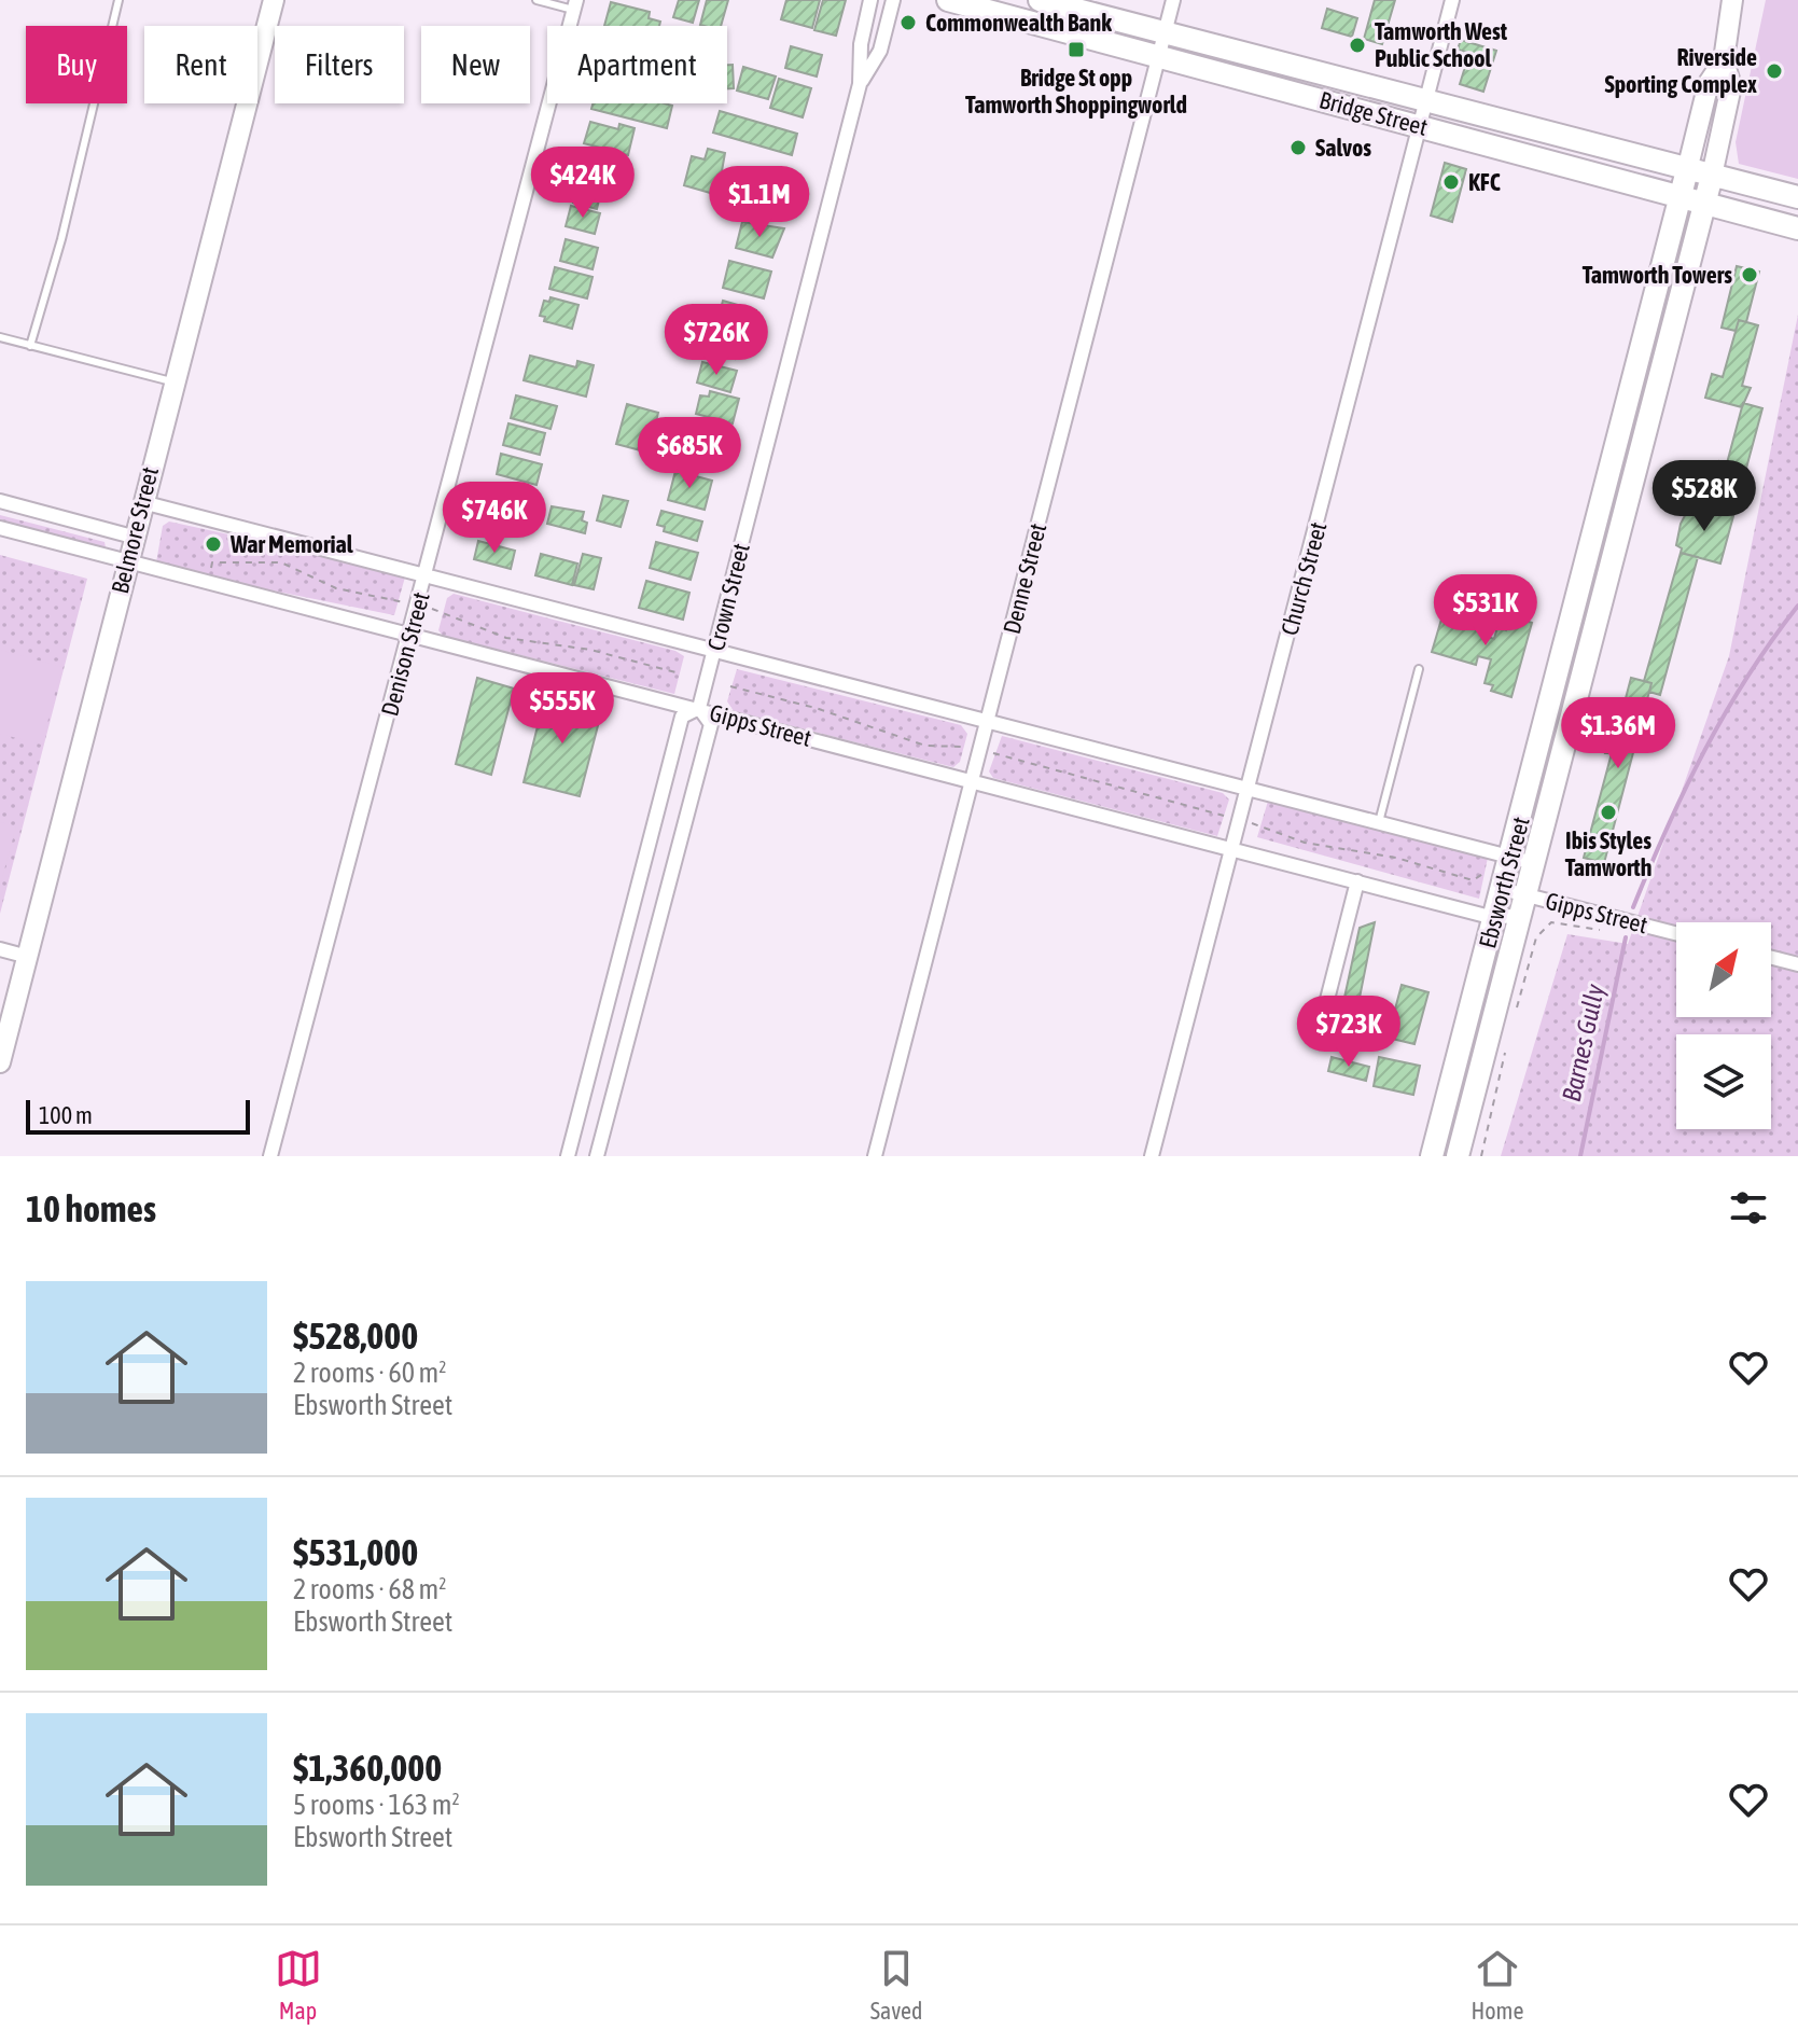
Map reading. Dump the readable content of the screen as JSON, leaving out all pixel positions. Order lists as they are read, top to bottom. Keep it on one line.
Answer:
{"streets":{"main road":["Bridge Street","Ebsworth Street"],"street":["Belmore Street","Denne Street","Church Street","Crown Street","Denison Street","Gipps Street"]},"crossings":[["Bridge Street","Denne Street"],["Bridge Street","Church Street"],["Bridge Street","Ebsworth Street"],["Belmore Street","Gipps Street"],["Denne Street","Gipps Street"],["Church Street","Gipps Street"],["Crown Street","Gipps Street"],["Denison Street","Gipps Street"],["Gipps Street","Ebsworth Street"]],"water":["Barnes Gully"],"places":{"other":["Commonwealth Bank","Tamworth West Public School","Riverside Sporting Complex","Salvos","KFC","Tamworth Towers","War Memorial","Ibis Styles Tamworth"],"transit":["Bridge St opp Tamworth Shoppingworld"]},"scale_bar":"100 m","north":"top right","page":{"chip":["Buy","Rent","Filters","New","Apartment"],"price":["$424K","$1.1M","$726K","$685K","$528K","$746K","$531K","$555K","$1.36M","$723K"],"scale":"100 m","heading":"10 homes","list":[{"name":"$528,000","note":"2 rooms · 60 m² · Ebsworth Street"},{"name":"$531,000","note":"2 rooms · 68 m² · Ebsworth Street"},{"name":"$1,360,000","note":"5 rooms · 163 m² · Ebsworth Street"}],"tabs":["Map","Saved","Home"]}}
